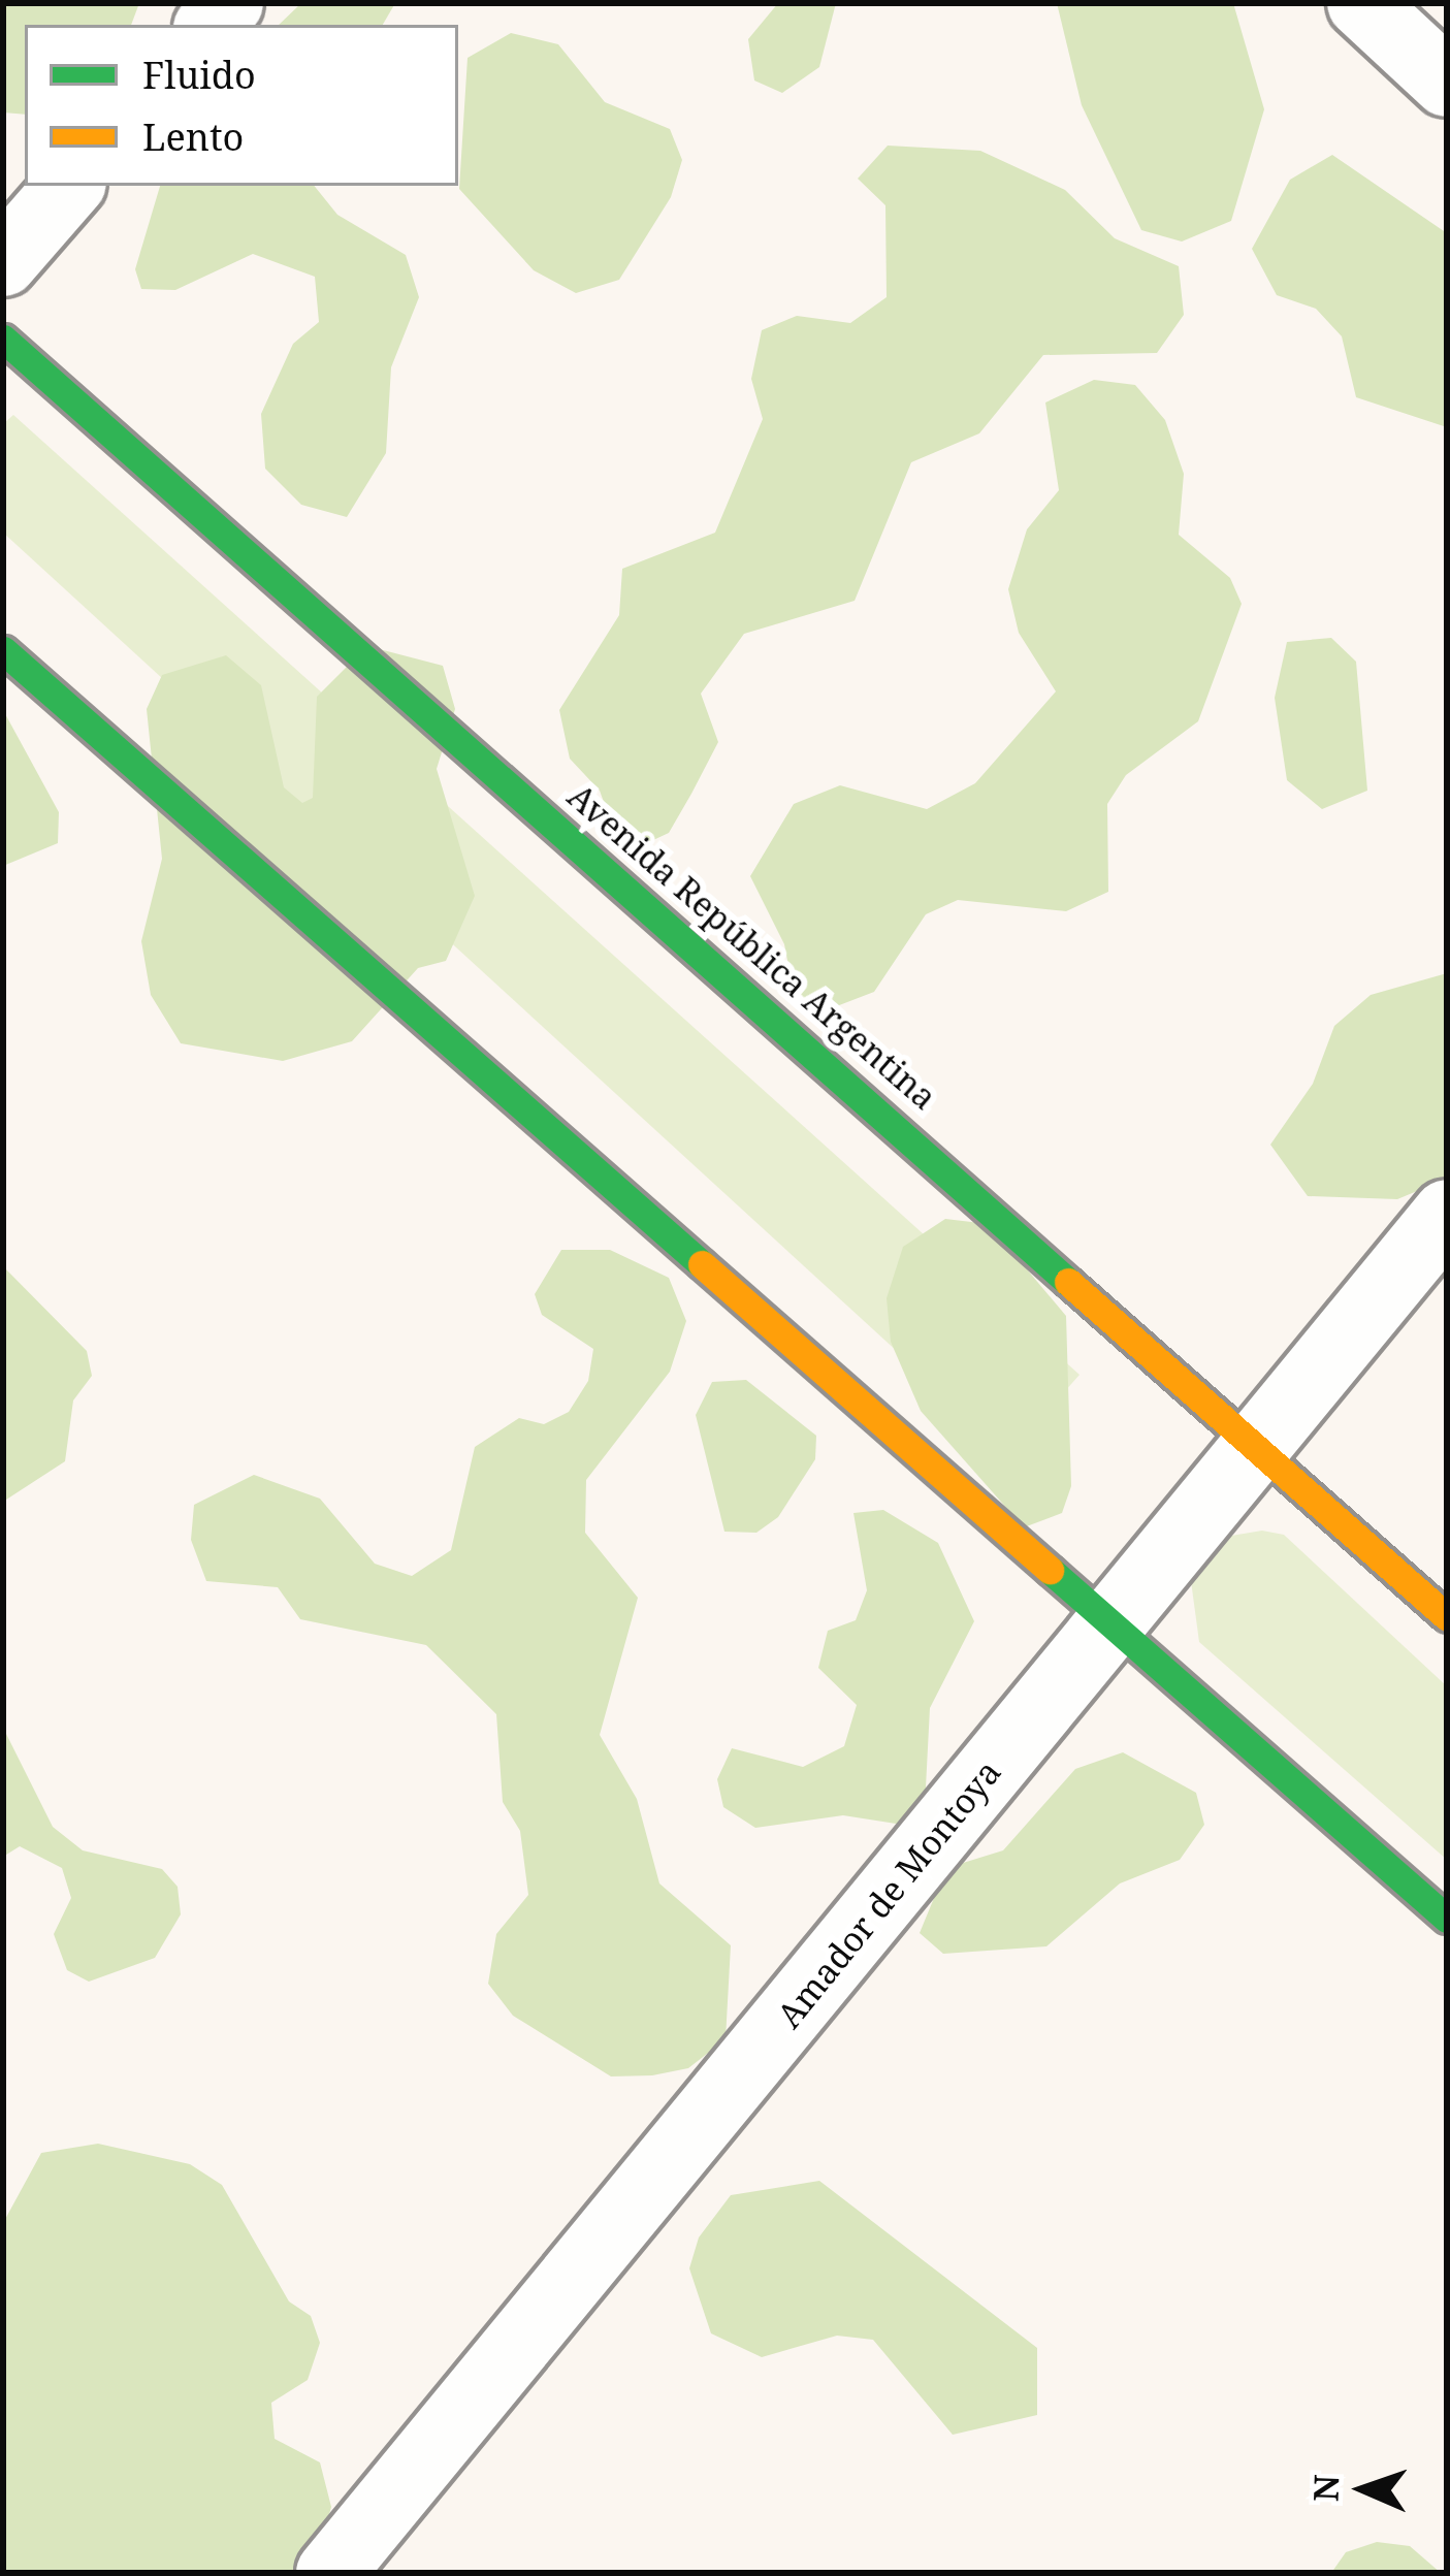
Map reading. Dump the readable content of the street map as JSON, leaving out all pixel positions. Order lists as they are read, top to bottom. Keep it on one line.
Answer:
{"streets":{"main road":["Avenida República Argentina"],"street":["Amador de Montoya"]},"crossings":[["Avenida República Argentina","Amador de Montoya"]],"legend":["Fluido","Lento"],"north":"left"}
